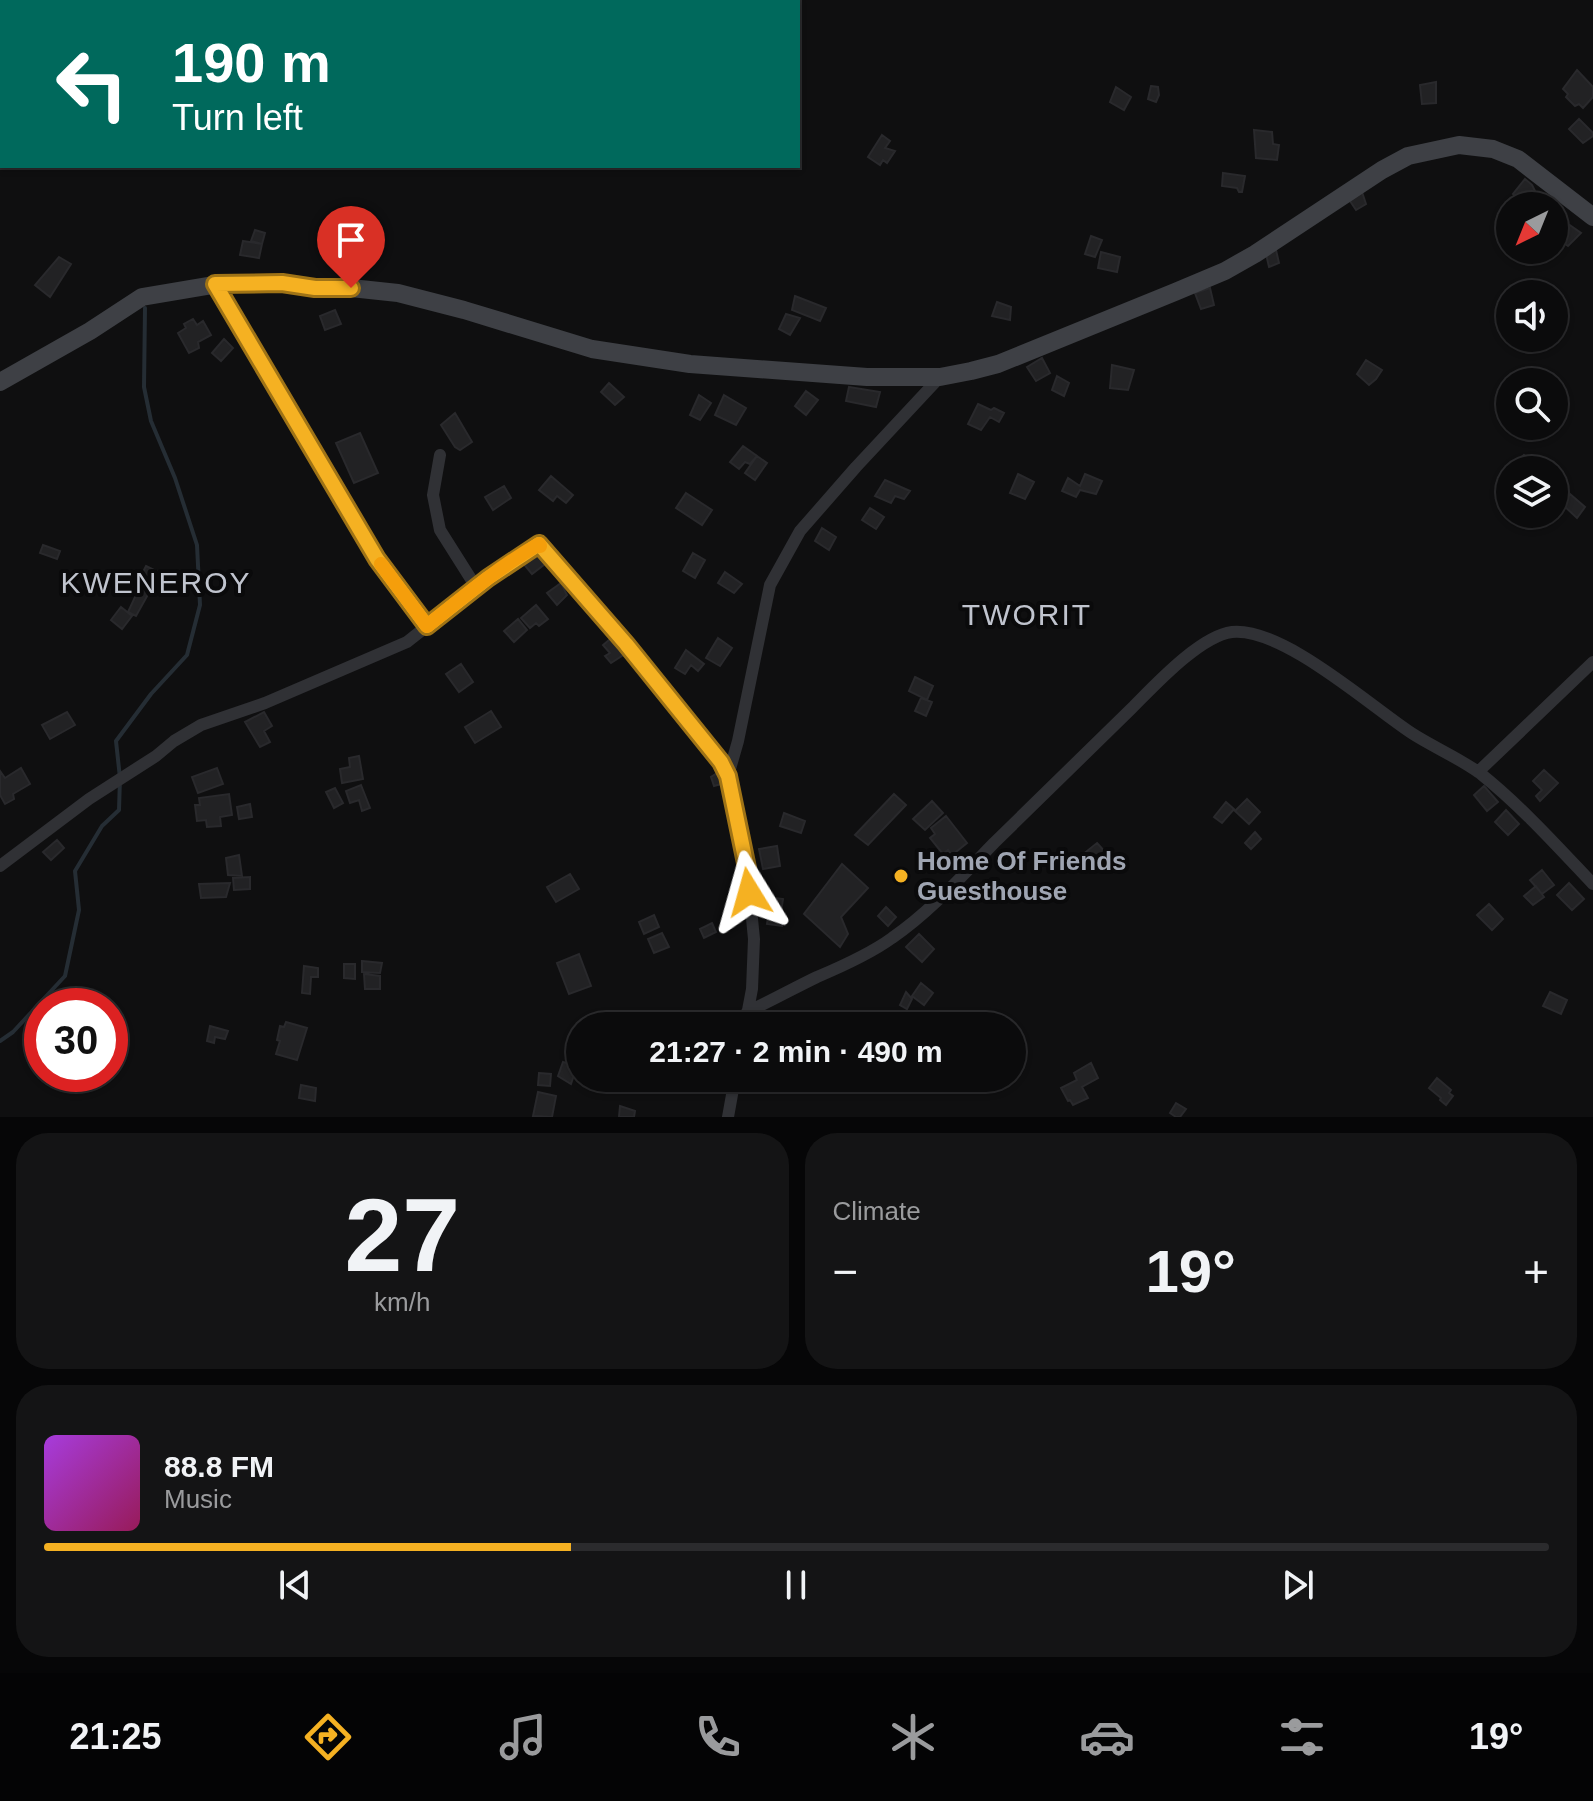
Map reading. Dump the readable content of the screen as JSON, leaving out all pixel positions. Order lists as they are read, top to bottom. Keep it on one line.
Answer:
{"districts":["KWENEROY","TWORIT"],"places":["Home Of Friends Guesthouse"],"north":"bottom left","page":{"turn":["190 m","Turn left"],"limit":"30","trip":"21:27 · 2 min · 490 m","tile":[["27","km/h"],"Climate"],"heat":["−","19°","+"],"song":["88.8 FM","Music"],"tabs":["21:25","19°"]}}
